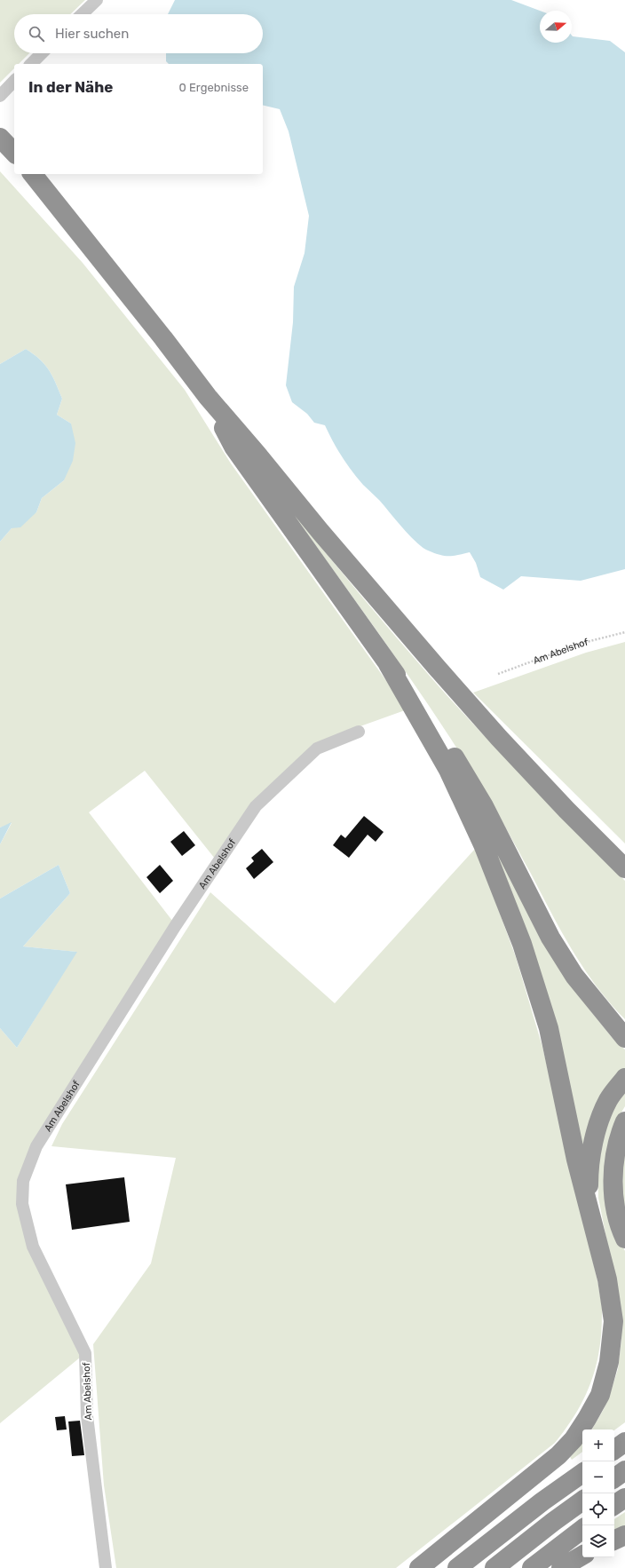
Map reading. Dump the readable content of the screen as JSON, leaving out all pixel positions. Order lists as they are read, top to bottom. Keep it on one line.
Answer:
{"streets":{"street":["Am Abelshof"]},"north":"right","page":{"search":"Hier suchen","heading":["In der Nähe","0 Ergebnisse"],"map_buttons":["+","−"]}}
